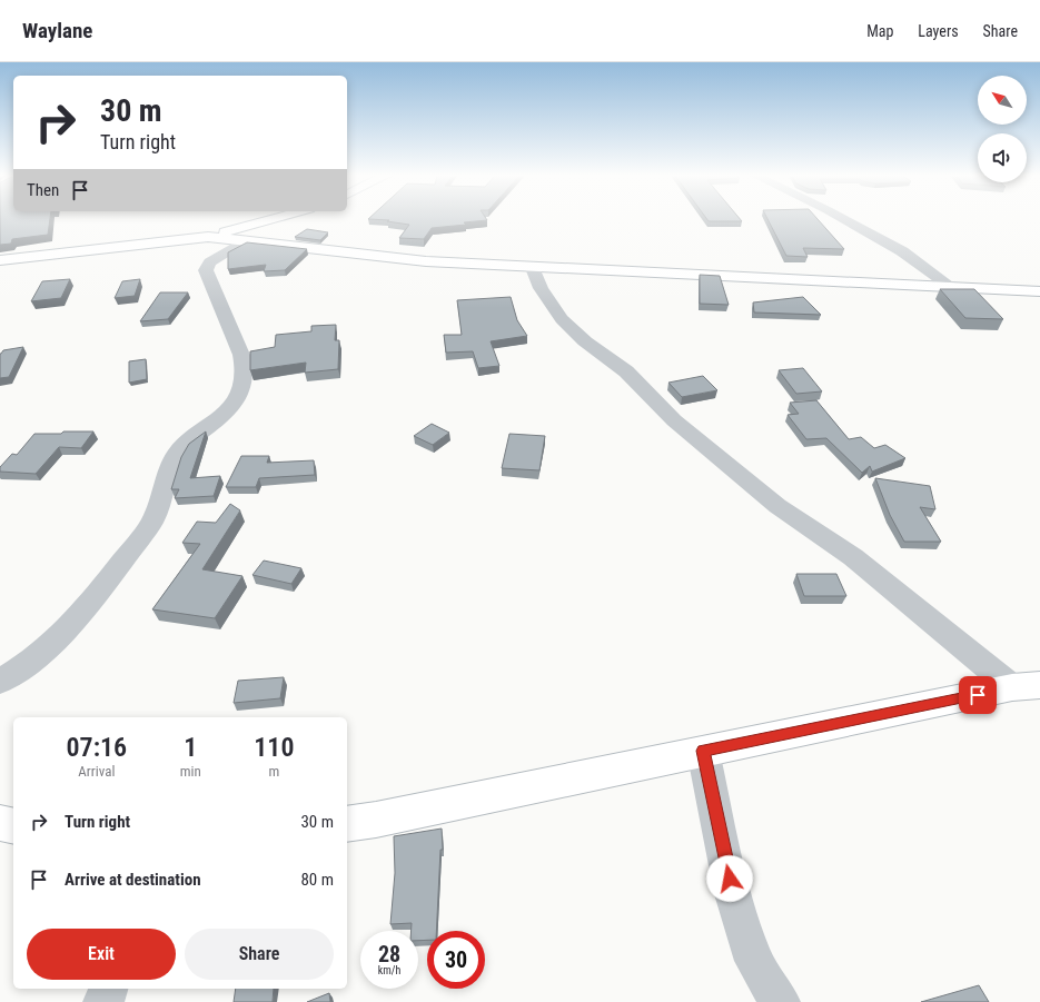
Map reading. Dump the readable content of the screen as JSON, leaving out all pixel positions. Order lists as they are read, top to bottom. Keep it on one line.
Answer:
{"north":"top left","page":{"header":"Waylane","nav":["Map","Layers","Share"],"turn":["30 m","Turn right"],"then":"Then","eta":["07:16","Arrival","1","min","110","m"],"list":[{"name":"Turn right","value":"30 m"},{"name":"Arrive at destination","value":"80 m"}],"buttons":["Exit","Share"],"speed":"28 km/h","limit":"30"}}
